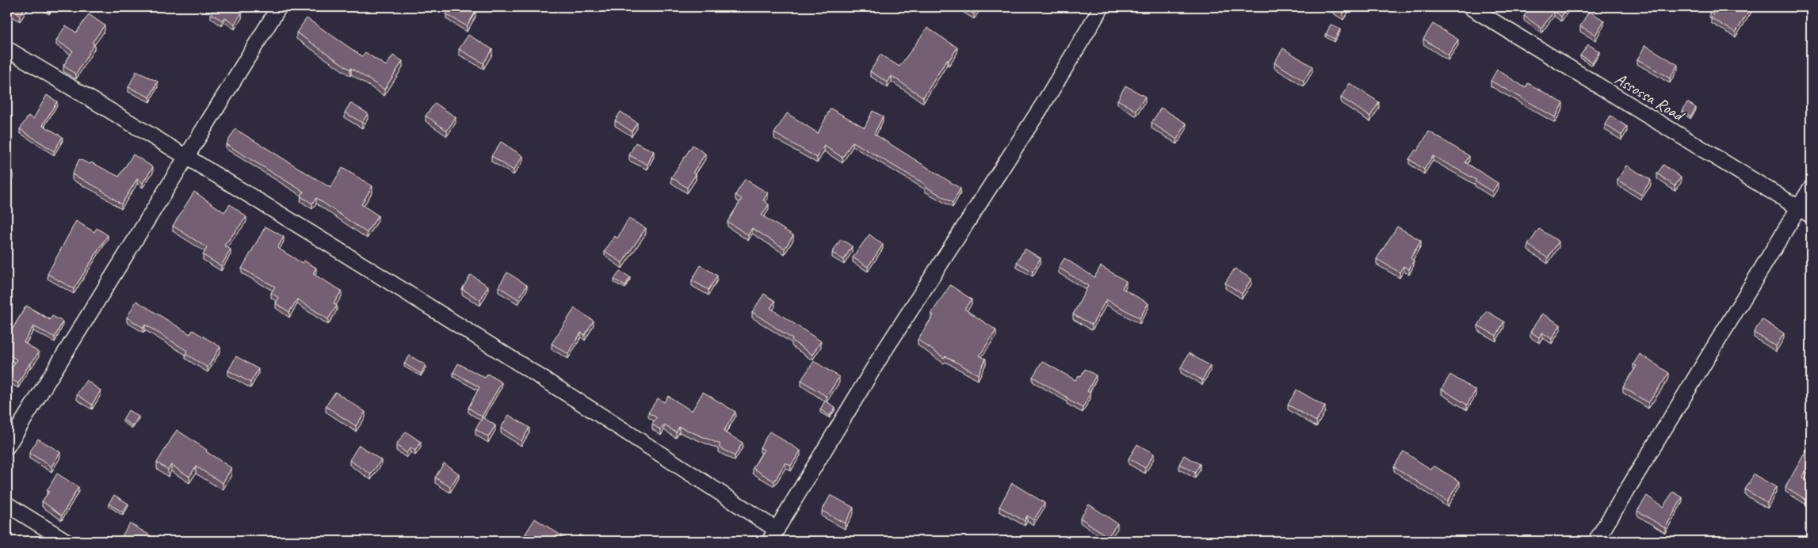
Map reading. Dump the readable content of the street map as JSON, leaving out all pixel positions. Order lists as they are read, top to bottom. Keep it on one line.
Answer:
{"streets":{"street":["Assossa Road"]}}
